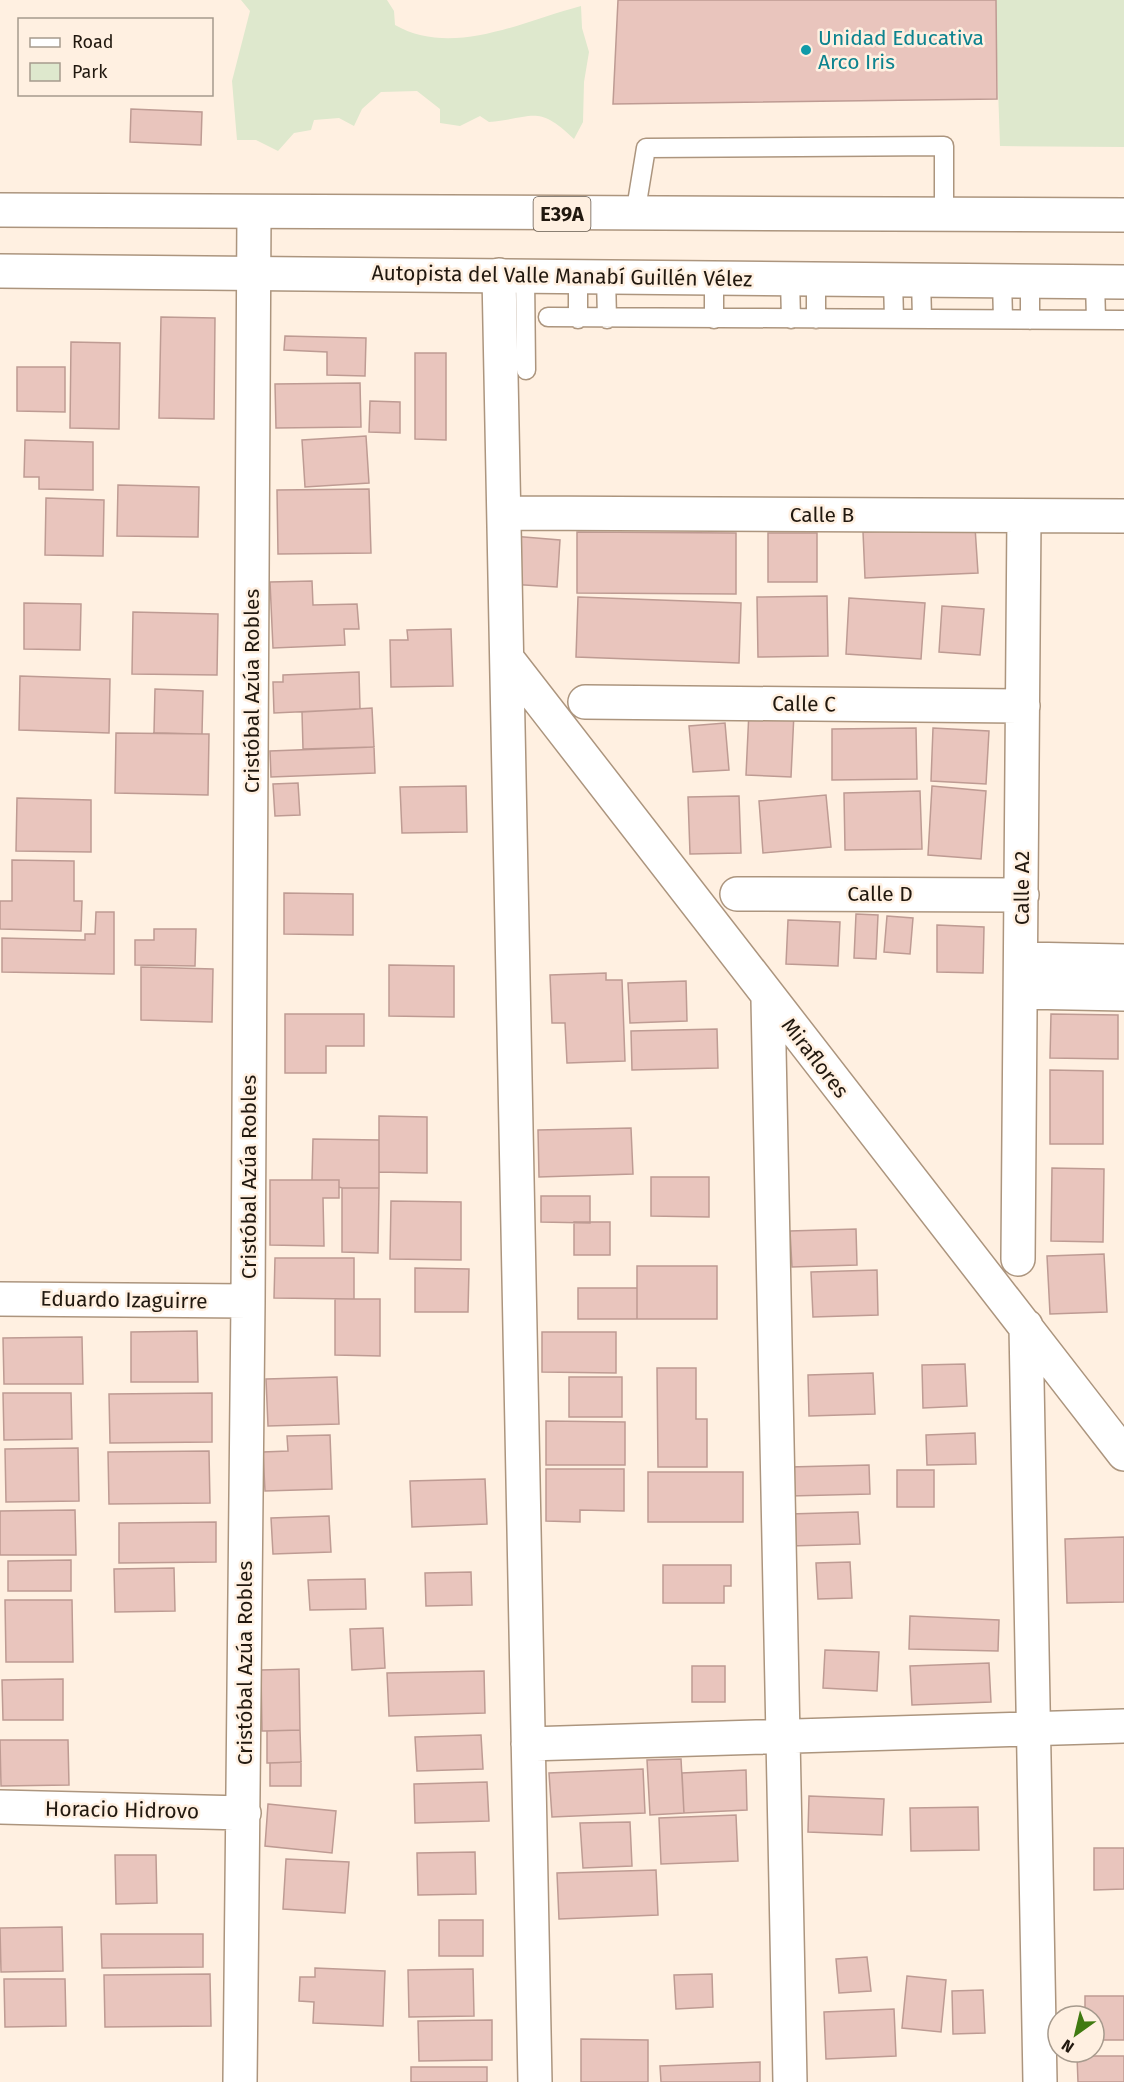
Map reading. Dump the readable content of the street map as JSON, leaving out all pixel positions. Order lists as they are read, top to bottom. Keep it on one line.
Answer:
{"streets":{"street":["E39A","Autopista del Valle Manabí Guillén Vélez","Calle B","Cristóbal Azúa Robles","Calle C","Calle A2","Calle D","Miraflores","Eduardo Izaguirre","Horacio Hidrovo"]},"crossings":[["E39A","Cristóbal Azúa Robles"],["Autopista del Valle Manabí Guillén Vélez","Cristóbal Azúa Robles"],["Calle B","Calle A2"],["Cristóbal Azúa Robles","Eduardo Izaguirre"],["Cristóbal Azúa Robles","Horacio Hidrovo"],["Calle C","Calle A2"],["Calle A2","Calle D"]],"places":["Unidad Educativa Arco Iris"],"legend":["Road","Park"],"north":"bottom left"}
